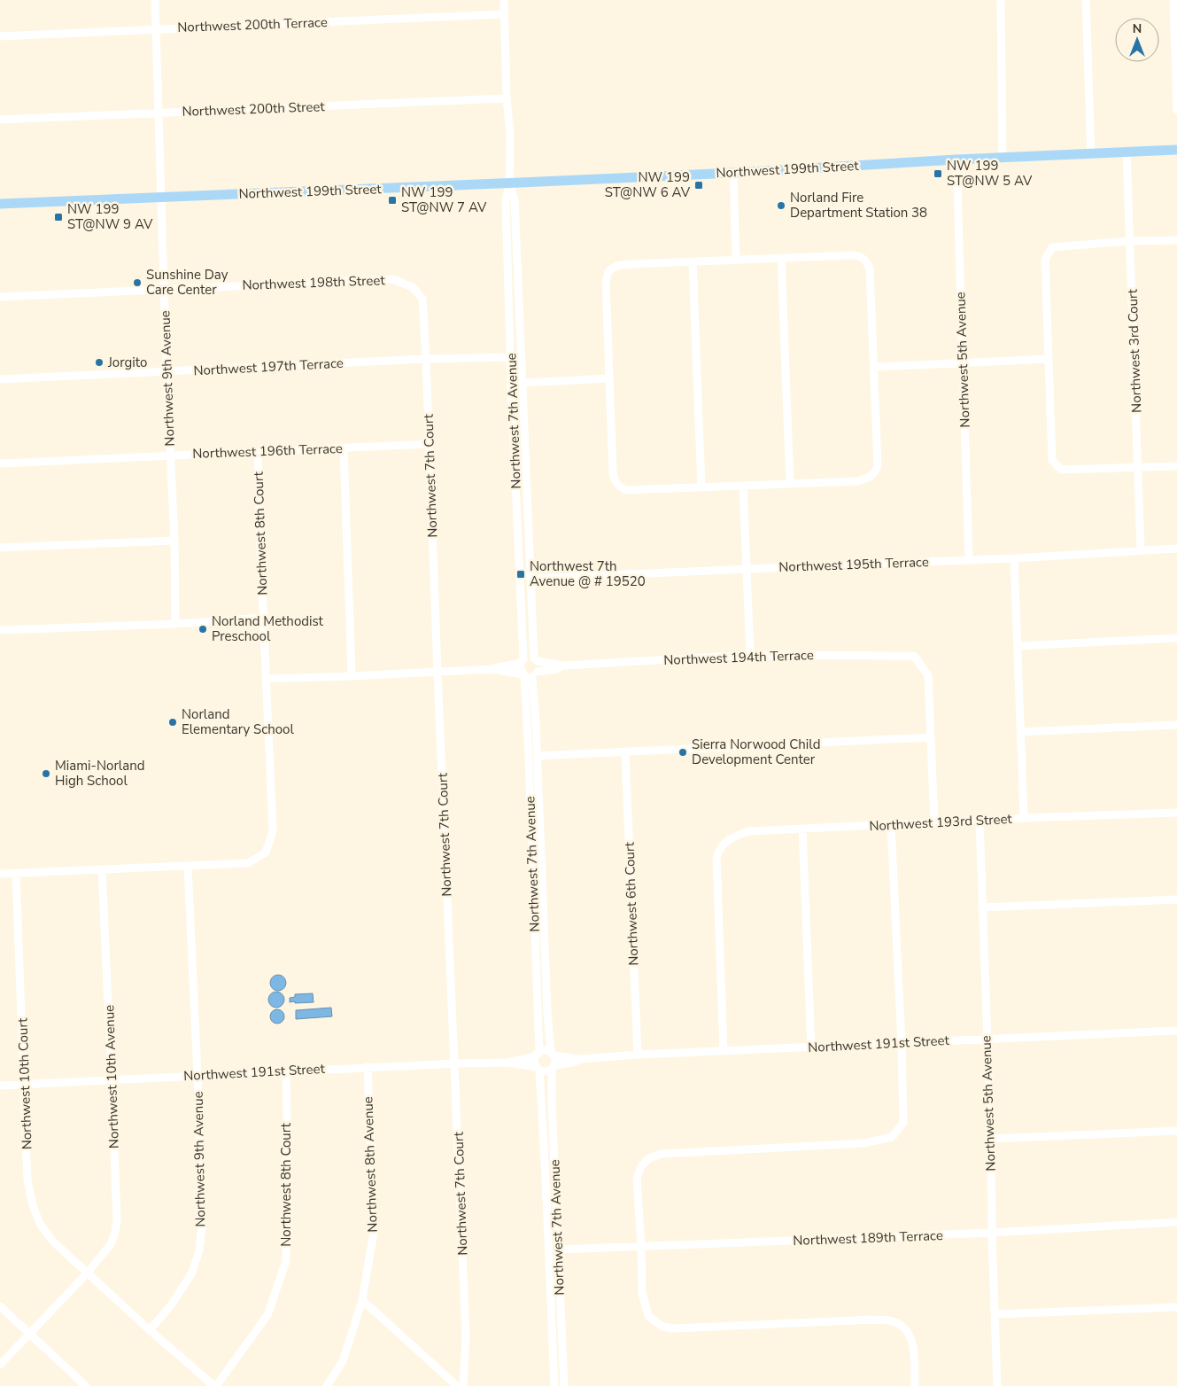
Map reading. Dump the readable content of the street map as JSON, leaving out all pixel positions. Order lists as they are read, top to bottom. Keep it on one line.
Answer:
{"streets":{"main road":["Northwest 199th Street"],"street":["Northwest 200th Terrace","Northwest 200th Street","Northwest 198th Street","Northwest 3rd Court","Northwest 5th Avenue","Northwest 197th Terrace","Northwest 9th Avenue","Northwest 7th Avenue","Northwest 196th Terrace","Northwest 7th Court","Northwest 8th Court","Northwest 195th Terrace","Northwest 194th Terrace","Northwest 193rd Street","Northwest 6th Court","Northwest 191st Street","Northwest 10th Avenue","Northwest 10th Court","Northwest 8th Avenue","Northwest 189th Terrace"]},"crossings":[["Northwest 200th Terrace","Northwest 9th Avenue"],["Northwest 200th Terrace","Northwest 7th Avenue"],["Northwest 200th Street","Northwest 9th Avenue"],["Northwest 200th Street","Northwest 7th Avenue"],["Northwest 199th Street","Northwest 3rd Court"],["Northwest 199th Street","Northwest 5th Avenue"],["Northwest 199th Street","Northwest 9th Avenue"],["Northwest 199th Street","Northwest 7th Avenue"],["Northwest 198th Street","Northwest 9th Avenue"],["Northwest 198th Street","Northwest 7th Court"],["Northwest 3rd Court","Northwest 195th Terrace"],["Northwest 5th Avenue","Northwest 195th Terrace"],["Northwest 5th Avenue","Northwest 193rd Street"],["Northwest 5th Avenue","Northwest 191st Street"],["Northwest 5th Avenue","Northwest 189th Terrace"],["Northwest 197th Terrace","Northwest 9th Avenue"],["Northwest 197th Terrace","Northwest 7th Avenue"],["Northwest 197th Terrace","Northwest 7th Court"],["Northwest 9th Avenue","Northwest 196th Terrace"],["Northwest 9th Avenue","Northwest 8th Court"],["Northwest 9th Avenue","Northwest 191st Street"],["Northwest 9th Avenue","Northwest 10th Court"],["Northwest 7th Avenue","Northwest 195th Terrace"],["Northwest 7th Avenue","Northwest 194th Terrace"],["Northwest 7th Avenue","Northwest 191st Street"],["Northwest 7th Avenue","Northwest 189th Terrace"],["Northwest 196th Terrace","Northwest 7th Court"],["Northwest 196th Terrace","Northwest 8th Court"],["Northwest 7th Court","Northwest 194th Terrace"],["Northwest 7th Court","Northwest 191st Street"],["Northwest 8th Court","Northwest 194th Terrace"],["Northwest 8th Court","Northwest 191st Street"],["Northwest 8th Court","Northwest 10th Court"],["Northwest 193rd Street","Northwest 191st Street"],["Northwest 6th Court","Northwest 191st Street"],["Northwest 191st Street","Northwest 10th Avenue"],["Northwest 191st Street","Northwest 10th Court"],["Northwest 191st Street","Northwest 8th Avenue"],["Northwest 10th Avenue","Northwest 10th Court"]],"places":{"transit":["NW 199 ST@NW 5 AV","NW 199 ST@NW 6 AV","NW 199 ST@NW 7 AV","NW 199 ST@NW 9 AV","Northwest 7th Avenue @ # 19520"],"other":["Norland Fire Department Station 38","Sunshine Day Care Center","Jorgito","Norland Methodist Preschool","Norland Elementary School","Sierra Norwood Child Development Center","Miami-Norland High School"]},"north":"top"}
